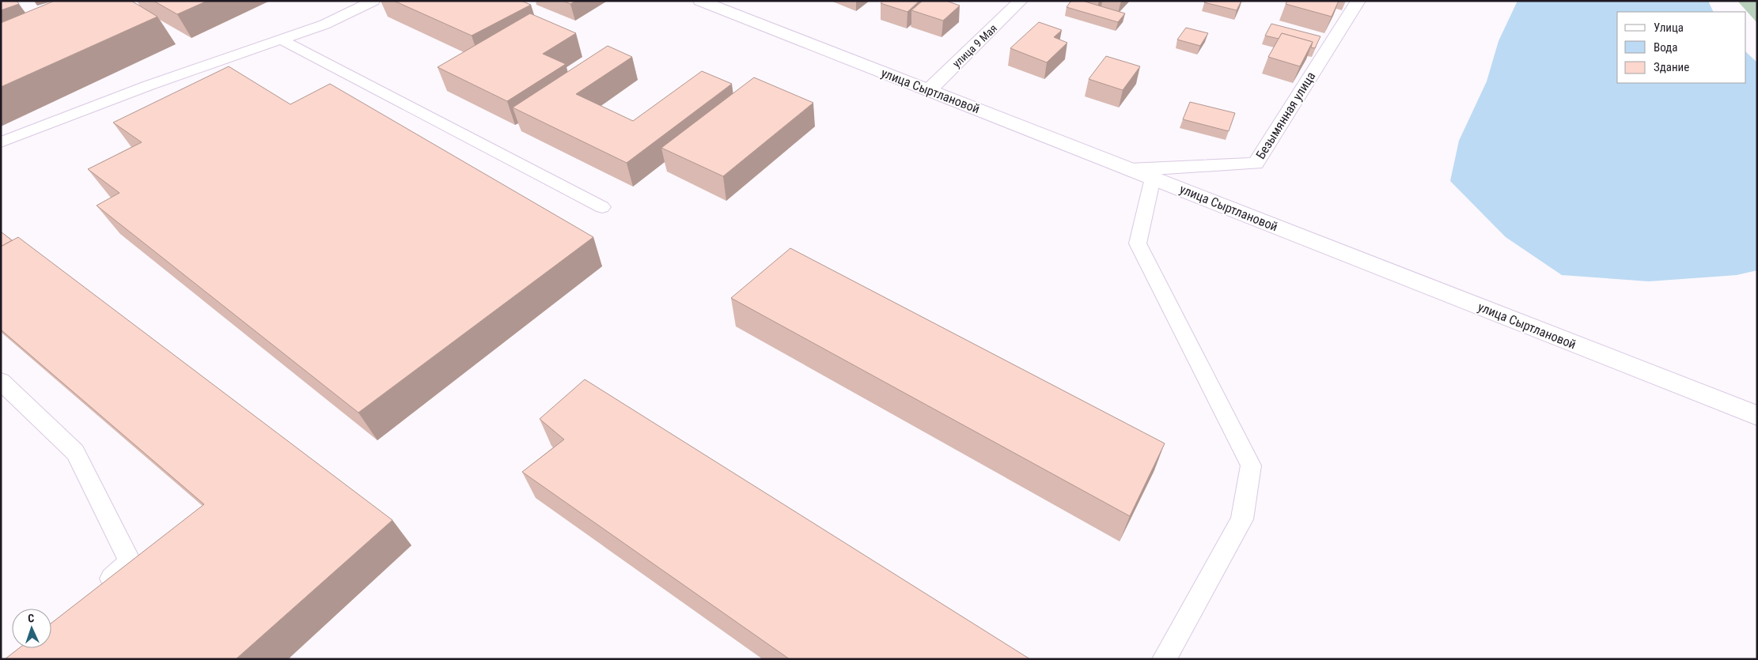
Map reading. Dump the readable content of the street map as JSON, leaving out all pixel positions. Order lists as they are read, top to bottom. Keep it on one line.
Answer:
{"streets":{"street":["улица 9 Мая","улица Сыртлановой","Безымянная улица"]},"crossings":[["улица 9 Мая","улица Сыртлановой"],["улица Сыртлановой","Безымянная улица"]],"legend":["Улица","Вода","Здание"],"north":"top"}
